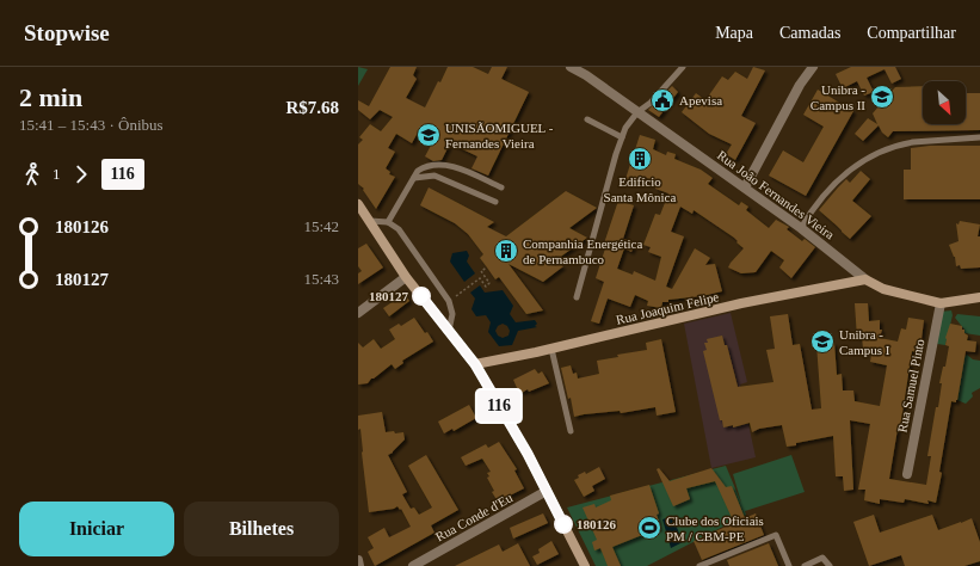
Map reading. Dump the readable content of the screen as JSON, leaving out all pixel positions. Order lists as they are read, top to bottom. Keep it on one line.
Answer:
{"streets":{"main road":["Rua João Fernandes Vieira","Rua Joaquim Felipe"],"street":["Rua Samuel Pinto","Rua Conde d'Eu"]},"crossings":[["Rua João Fernandes Vieira","Rua Joaquim Felipe"],["Rua João Fernandes Vieira","Rua Samuel Pinto"]],"places":{"school or university":["Unibra - Campus II","UNISÃOMIGUEL - Fernandes Vieira","Unibra - Campus I"],"public building":["Apevisa"],"building":["Edifício Santa Mônica","Companhia Energética de Pernambuco"],"other":["180127","180126"],"sports":["Clube dos Oficiais PM / CBM-PE"]},"lines":["bus line 116"],"north":"bottom right","page":{"header":"Stopwise","nav":["Mapa","Camadas","Compartilhar"],"heading":["2 min","15:41 – 15:43 · Ônibus","R$7.68"],"on_map":"116","legs":["1","116"],"list":[{"name":"180126","value":"15:42"},{"name":"180127","value":"15:43"}],"buttons":["Iniciar","Bilhetes"]}}
